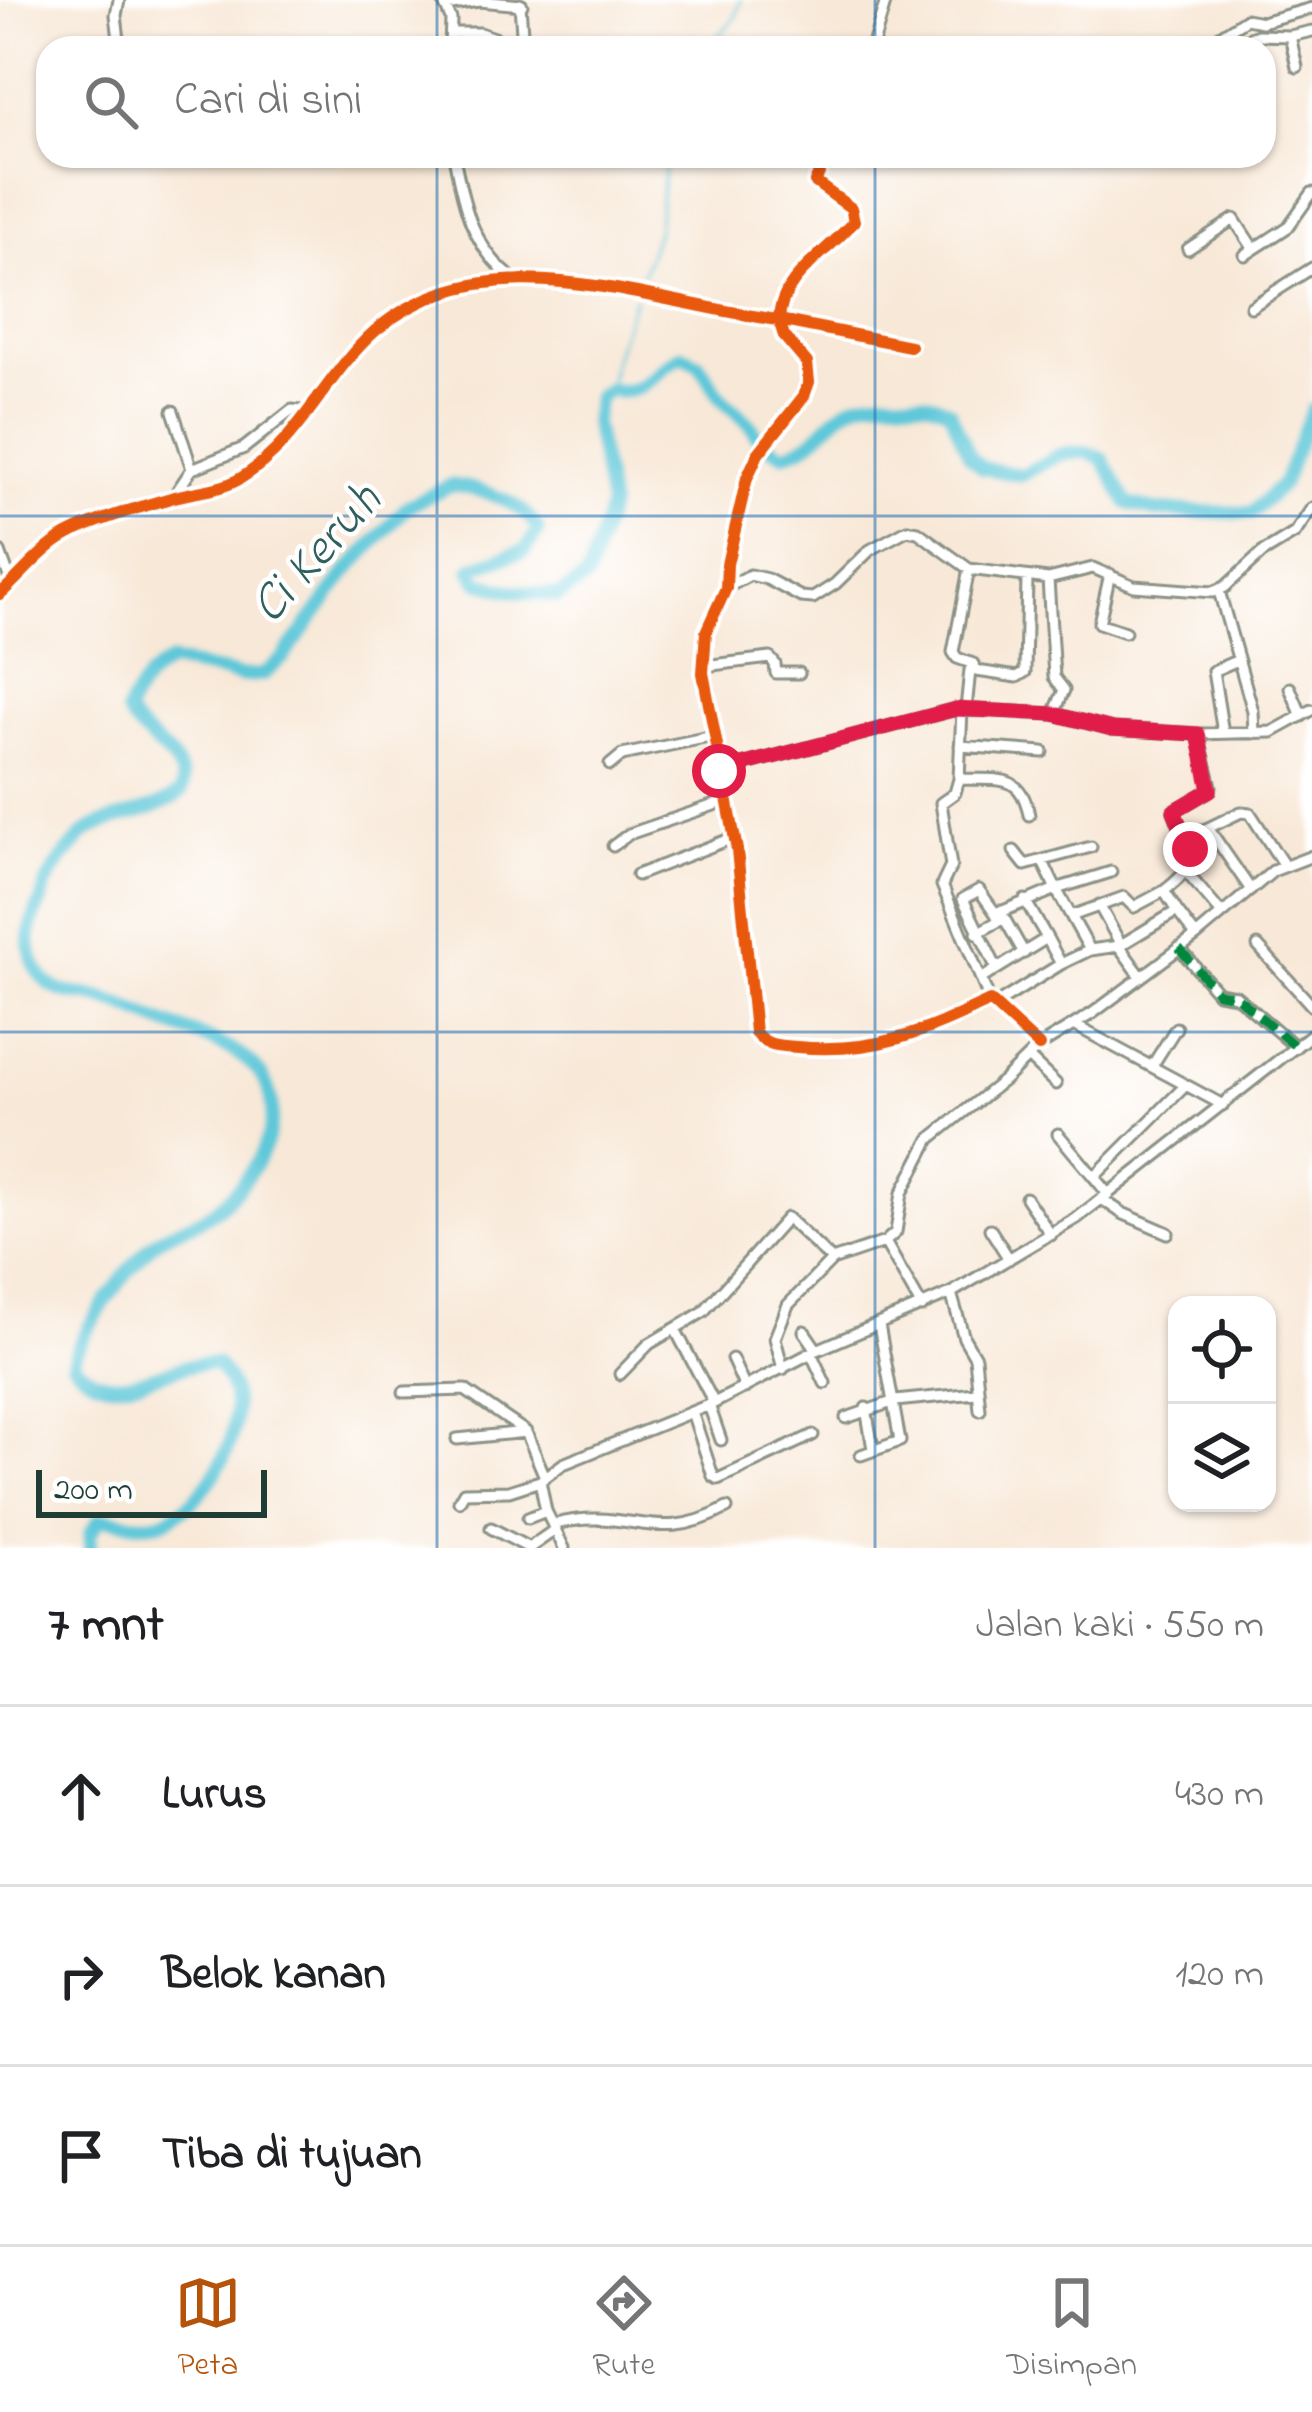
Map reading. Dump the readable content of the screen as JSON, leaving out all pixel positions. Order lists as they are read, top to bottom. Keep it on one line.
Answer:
{"water":["Ci Keruh"],"scale_bar":"200 m","page":{"search":"Cari di sini","scale":"200 m","heading":["7 mnt","Jalan kaki · 550 m"],"list":[["Lurus","430 m"],["Belok kanan","120 m"],"Tiba di tujuan"],"nav":["Peta","Rute","Disimpan"]}}
